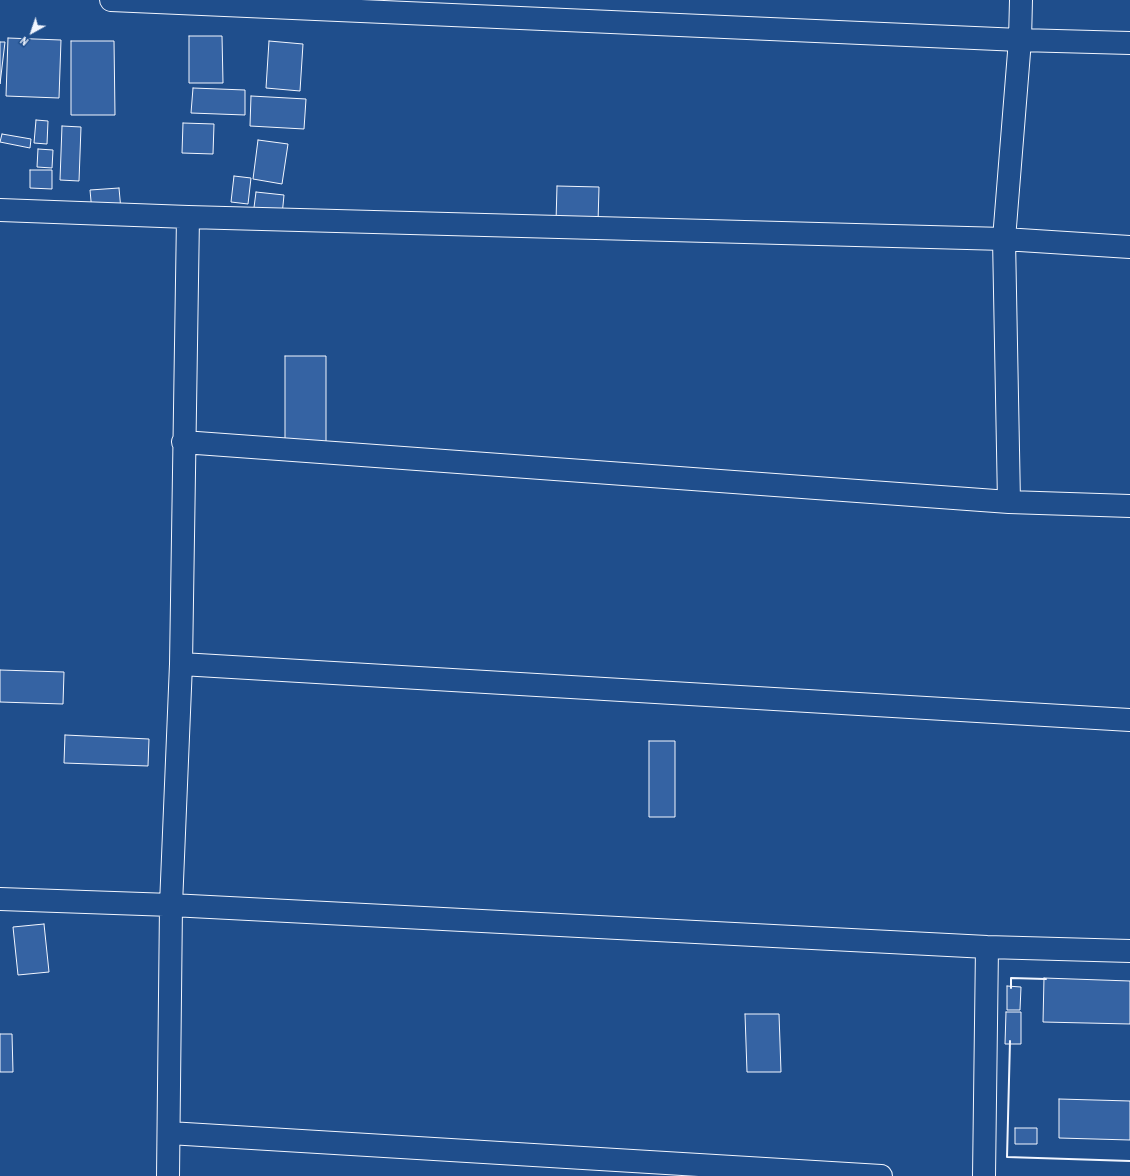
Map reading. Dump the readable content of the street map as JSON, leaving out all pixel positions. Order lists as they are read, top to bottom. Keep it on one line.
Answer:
{"north":"bottom left"}
